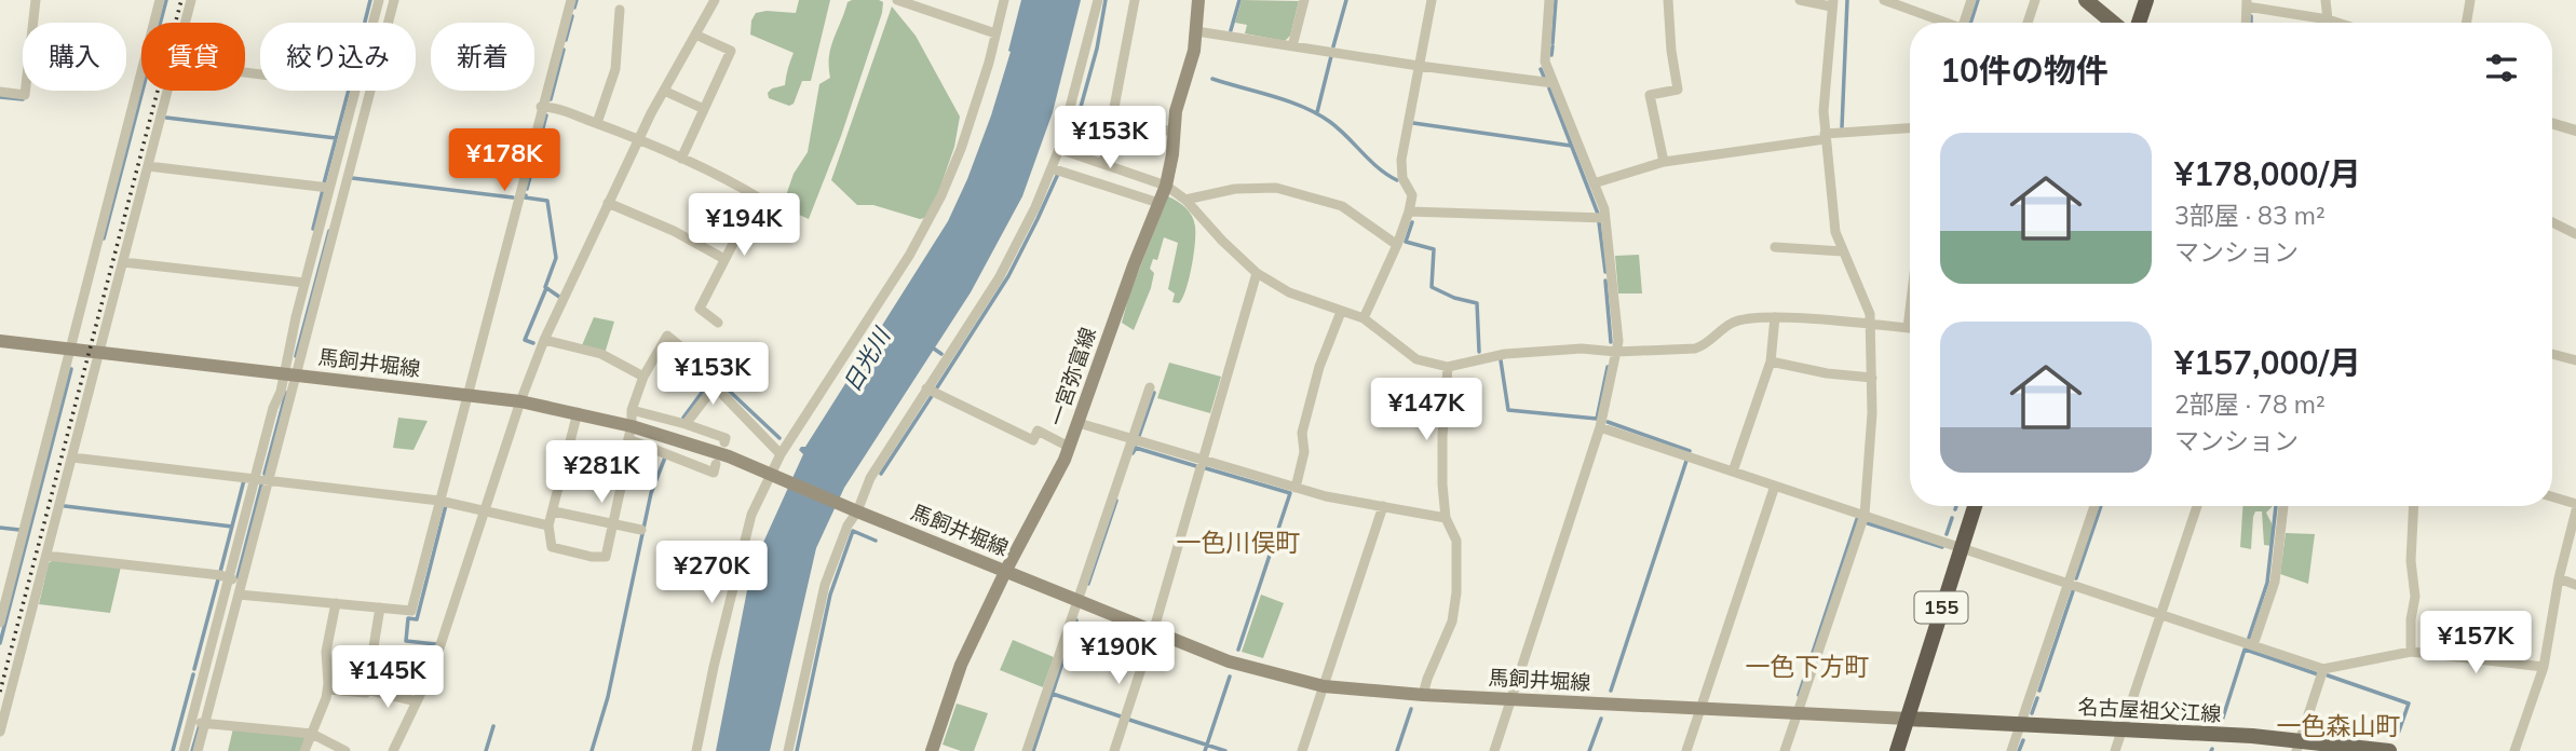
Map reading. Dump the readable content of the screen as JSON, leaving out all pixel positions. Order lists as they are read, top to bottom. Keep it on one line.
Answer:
{"streets":{"highway":["155"],"main road":["馬飼井堀線","一宮弥富線","名古屋祖父江線"]},"crossings":[["馬飼井堀線","一宮弥富線"],["馬飼井堀線","155"],["馬飼井堀線","名古屋祖父江線"],["155","名古屋祖父江線"]],"districts":["一色川俣町","一色下方町","一色森山町"],"water":["日光川"],"page":{"chip":["購入","賃貸","絞り込み","新着"],"heading":"10件の物件","price":["¥153K","¥178K","¥194K","¥153K","¥147K","¥281K","¥270K","¥157K","¥190K","¥145K"],"list":[{"name":"¥178,000/月","note":"3部屋 · 83 m² · マンション"},{"name":"¥157,000/月","note":"2部屋 · 78 m² · マンション"}]}}
